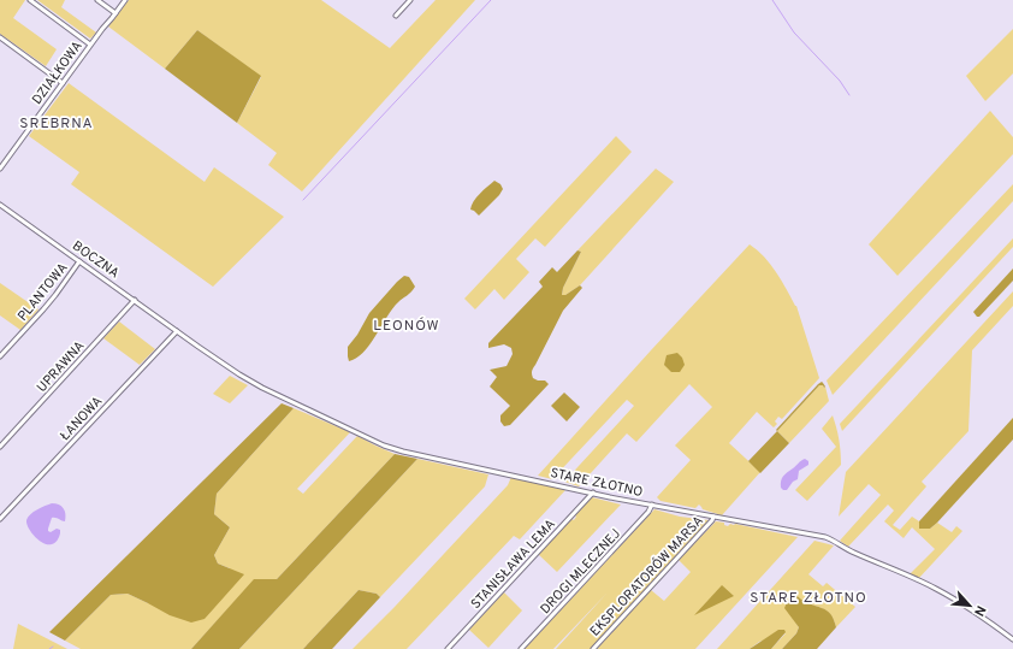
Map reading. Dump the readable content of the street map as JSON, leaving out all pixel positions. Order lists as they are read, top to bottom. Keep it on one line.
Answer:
{"streets":{"street":["DZIAŁKOWA","BOCZNA","PLANTOWA","UPRAWNA","ŁANOWA","STARE ZŁOTNO","STANISŁAWA LEMA","DROGI MLECZNEJ","EKSPLORATORÓW MARSA"]},"crossings":[["BOCZNA","PLANTOWA"],["BOCZNA","UPRAWNA"],["BOCZNA","ŁANOWA"],["BOCZNA","STARE ZŁOTNO"],["ŁANOWA","STARE ZŁOTNO"],["STARE ZŁOTNO","STANISŁAWA LEMA"],["STARE ZŁOTNO","DROGI MLECZNEJ"],["STARE ZŁOTNO","EKSPLORATORÓW MARSA"]],"districts":["SREBRNA","LEONÓW","STARE ZŁOTNO"],"north":"bottom right"}
